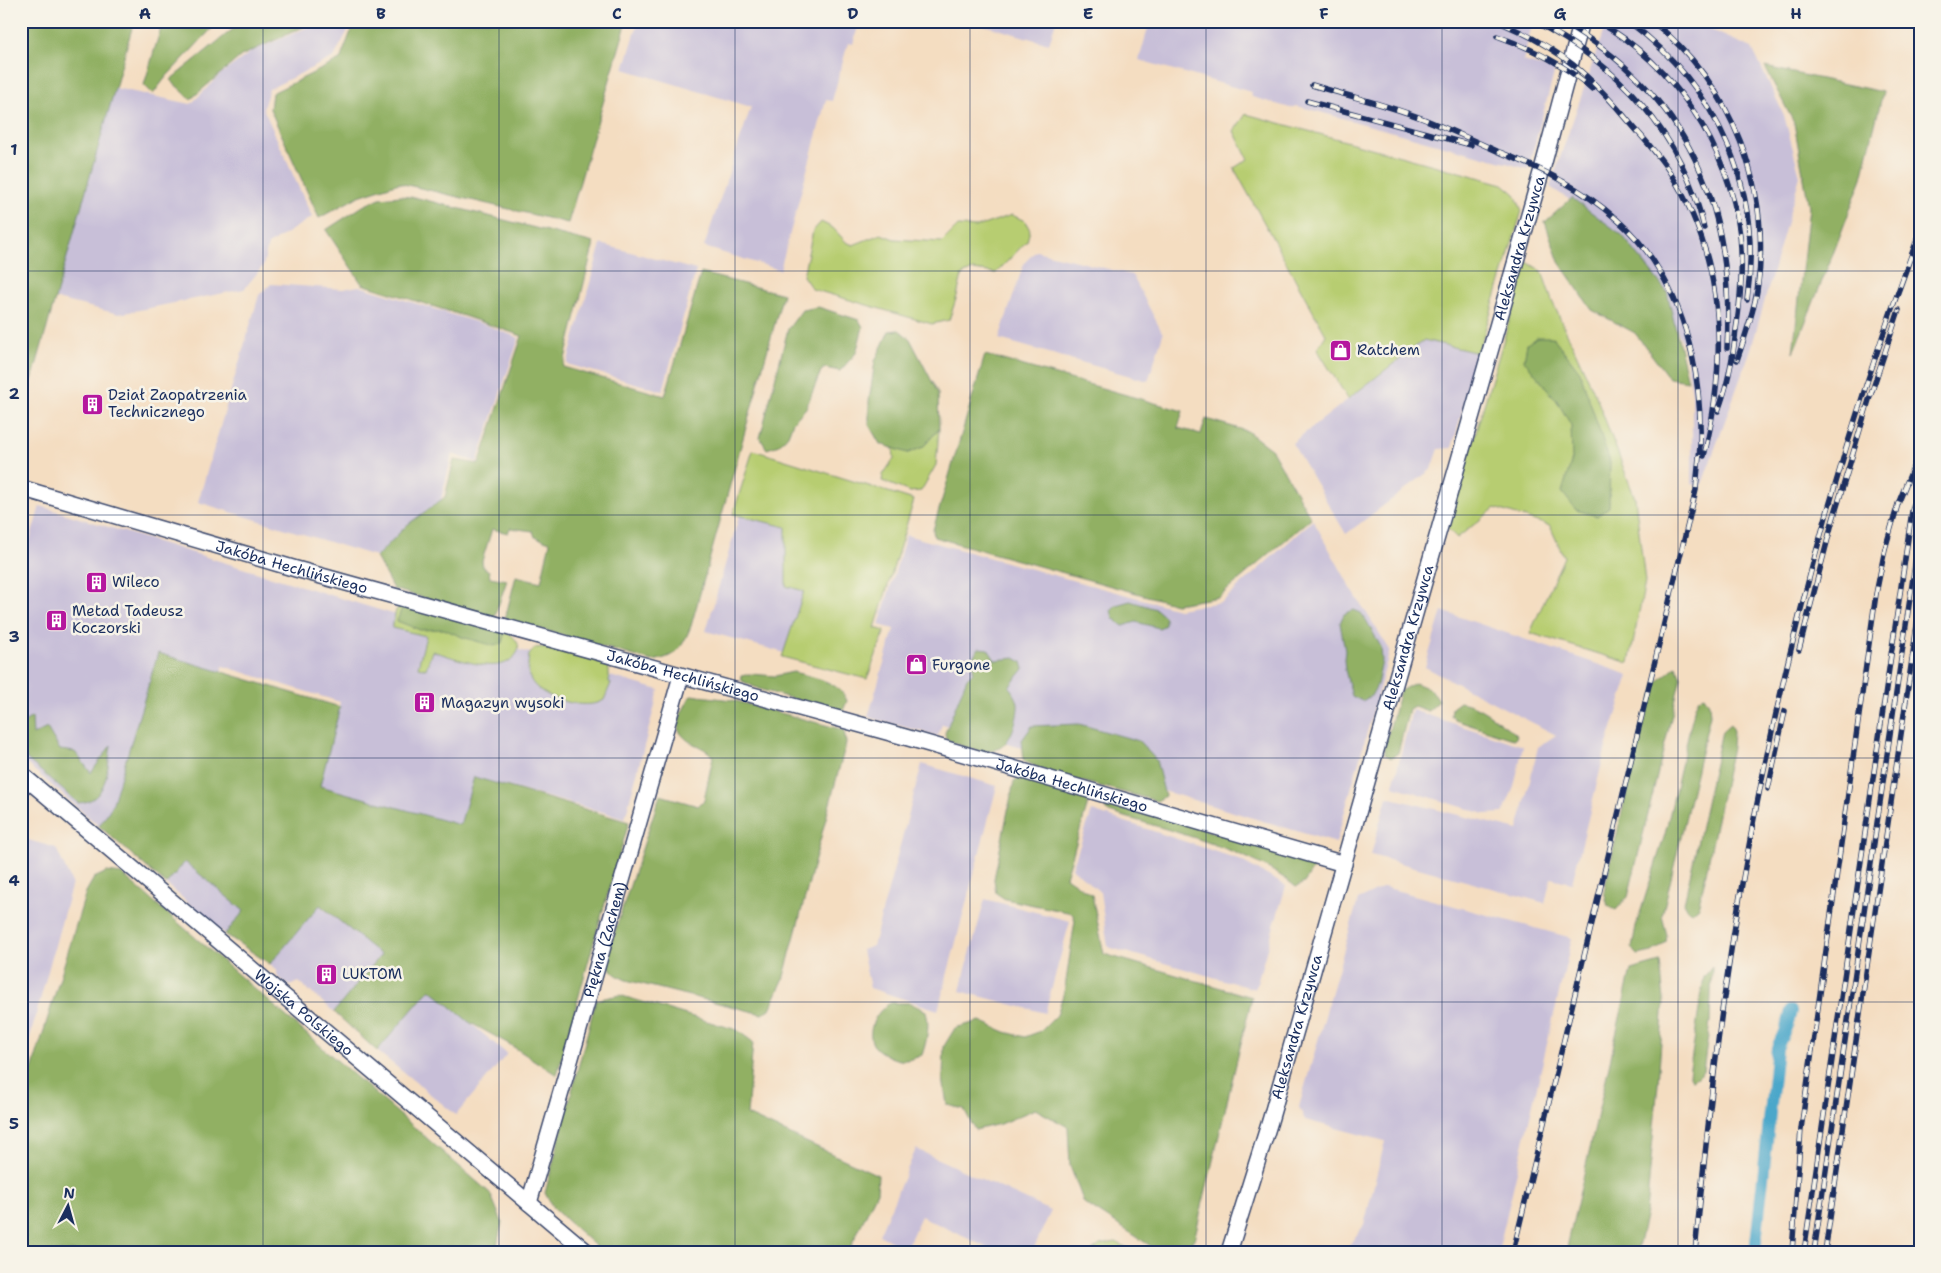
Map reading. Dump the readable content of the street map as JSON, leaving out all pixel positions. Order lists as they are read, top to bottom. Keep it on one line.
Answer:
{"streets":{"street":["Aleksandra Krzywca","Jakóba Hechlińskiego","Piękna (Zachem)","Wojska Polskiego"]},"crossings":[["Aleksandra Krzywca","Jakóba Hechlińskiego"],["Jakóba Hechlińskiego","Piękna (Zachem)"],["Piękna (Zachem)","Wojska Polskiego"]],"places":{"shop":["Ratchem","Furgone"],"building":["Dział Zaopatrzenia Technicznego","Wileco","Metad Tadeusz Koczorski","Magazyn wysoki","LUKTOM"]},"north":"top","grid":{"columns":["A","B","C","D","E","F","G","H"],"rows":["1","2","3","4","5"]}}
